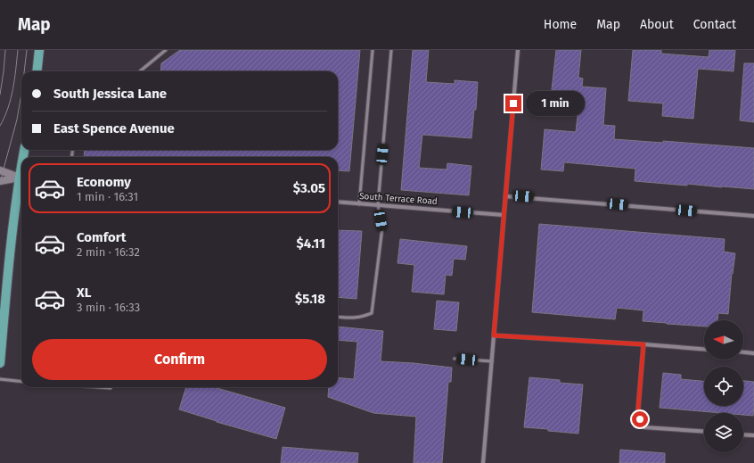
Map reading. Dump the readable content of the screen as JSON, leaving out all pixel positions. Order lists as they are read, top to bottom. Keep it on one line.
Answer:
{"streets":{"street":["South Terrace Road"]},"north":"left","page":{"header":"Map","nav":["Home","Map","About","Contact"],"banner":["South Jessica Lane","East Spence Avenue"],"bubble":"1 min","list":[{"name":"Economy","note":"1 min · 16:31","value":"$3.05"},{"name":"Comfort","note":"2 min · 16:32","value":"$4.11"},{"name":"XL","note":"3 min · 16:33","value":"$5.18"}],"buttons":"Confirm"}}
